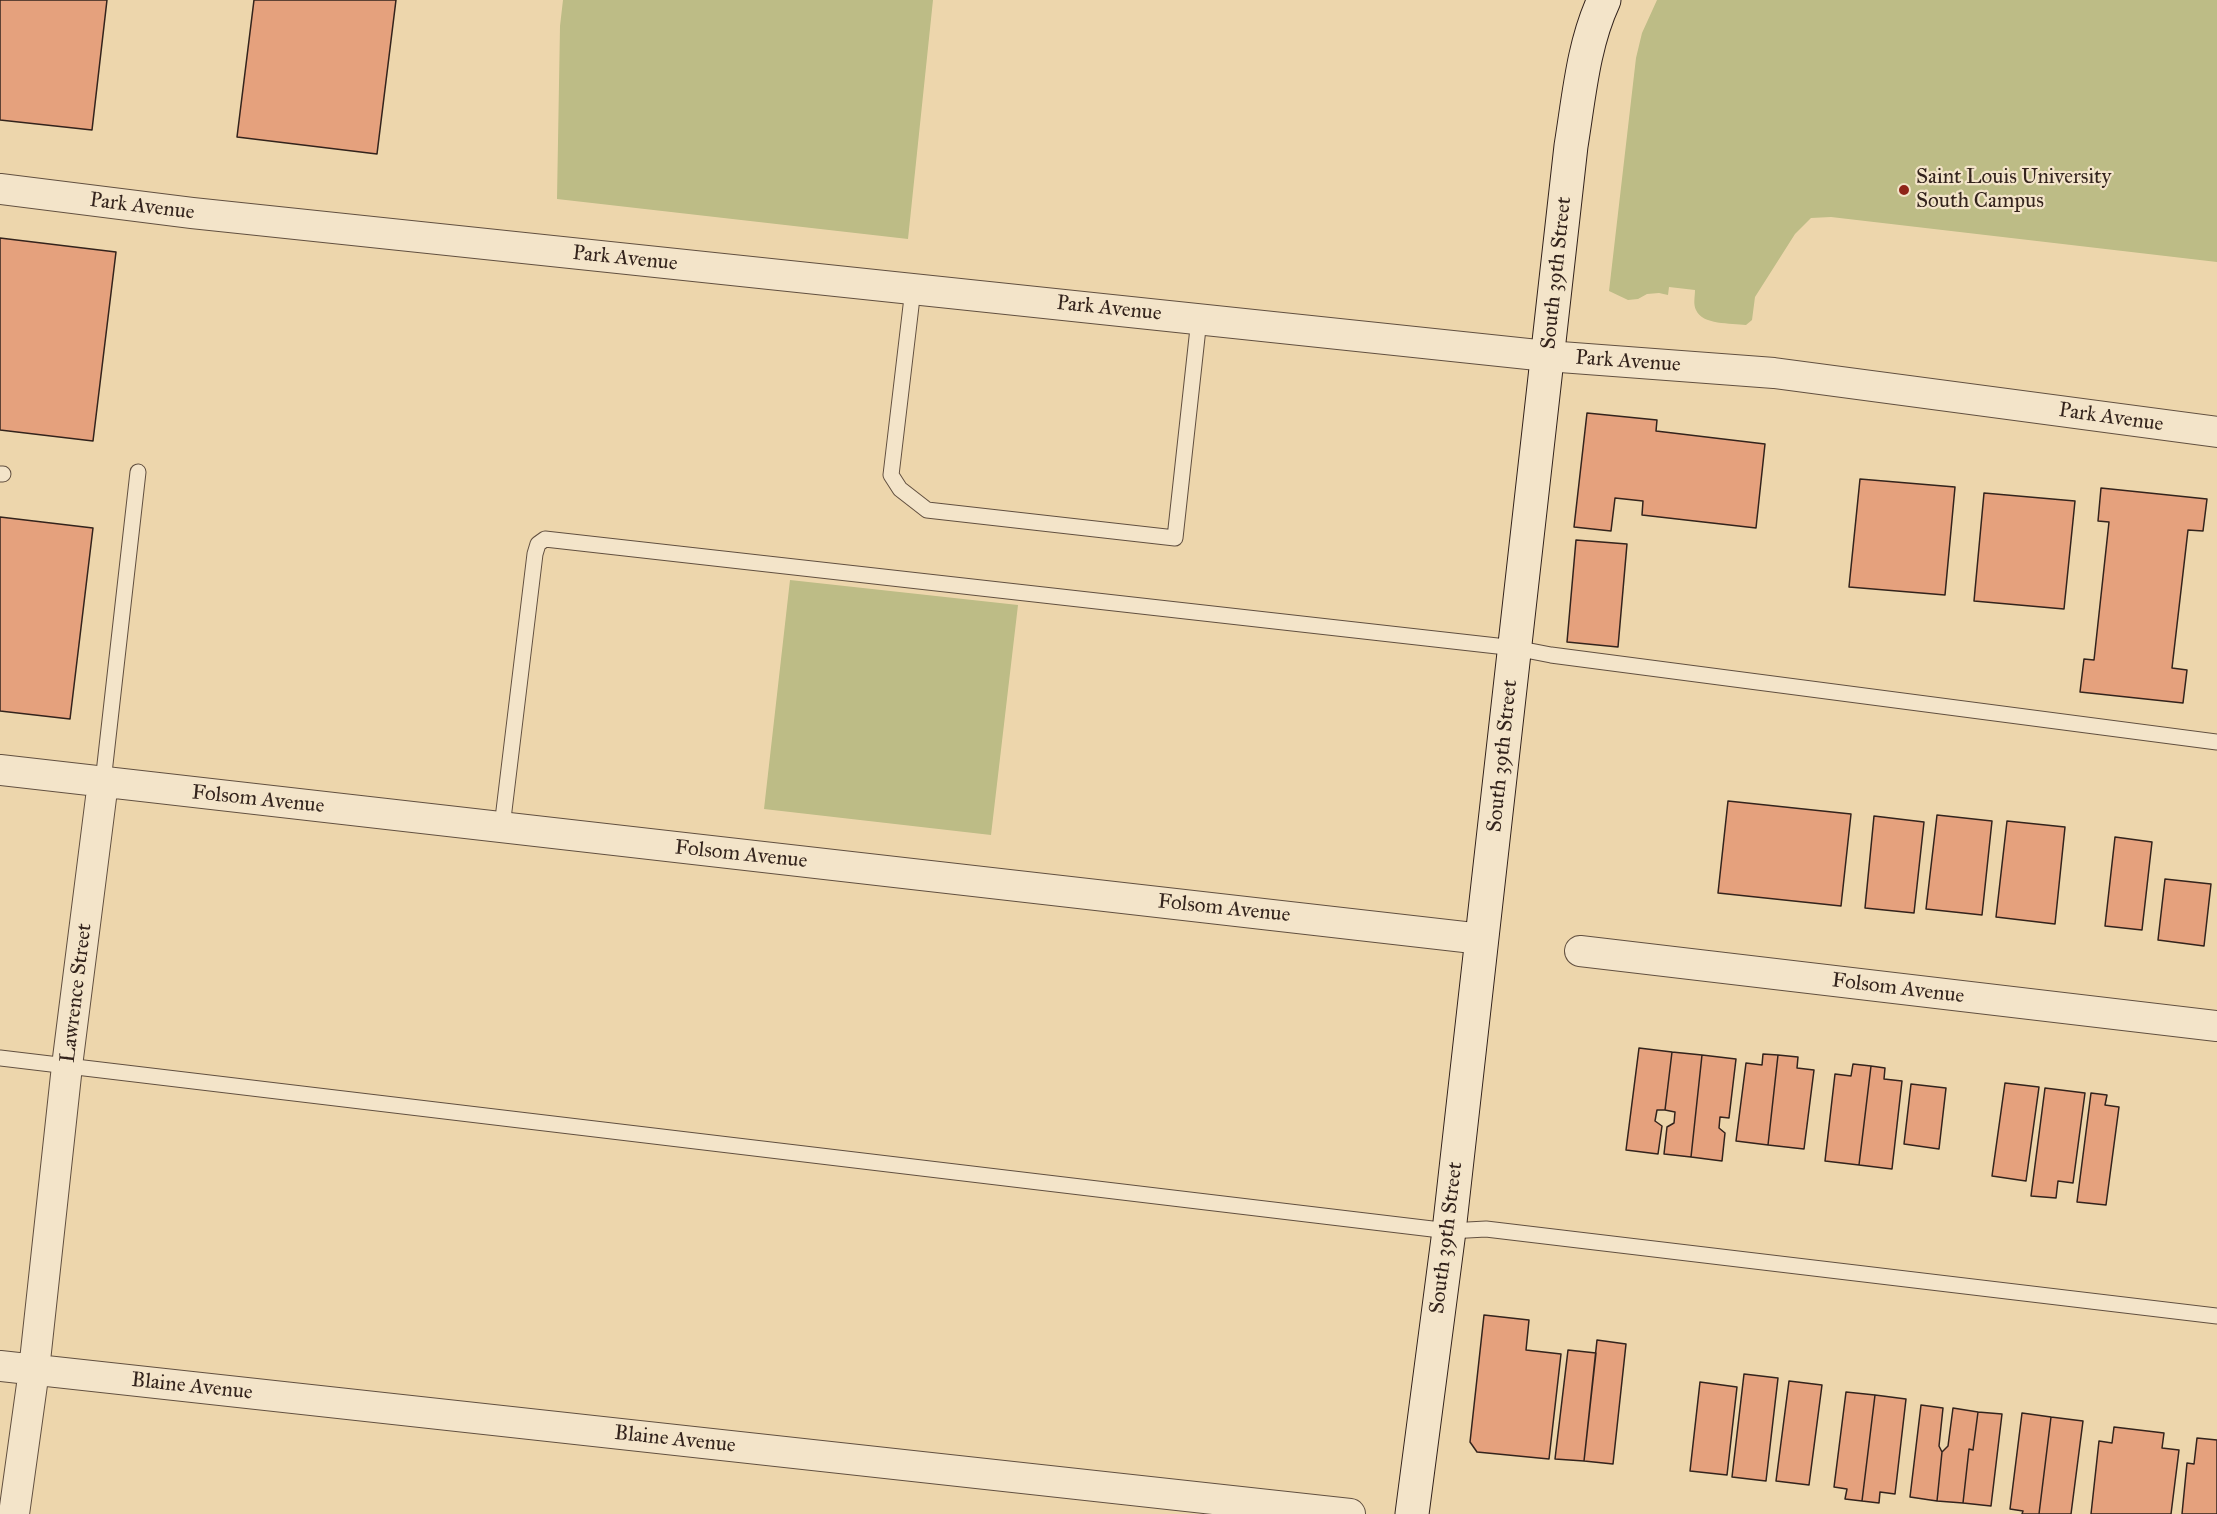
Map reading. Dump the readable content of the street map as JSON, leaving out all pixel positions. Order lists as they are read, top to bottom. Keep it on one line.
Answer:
{"streets":{"street":["Park Avenue","South 39th Street","Folsom Avenue","Lawrence Street","Blaine Avenue"]},"crossings":[["Park Avenue","South 39th Street"],["South 39th Street","Folsom Avenue"],["Folsom Avenue","Lawrence Street"],["Lawrence Street","Blaine Avenue"]],"places":["Saint Louis University South Campus"]}
